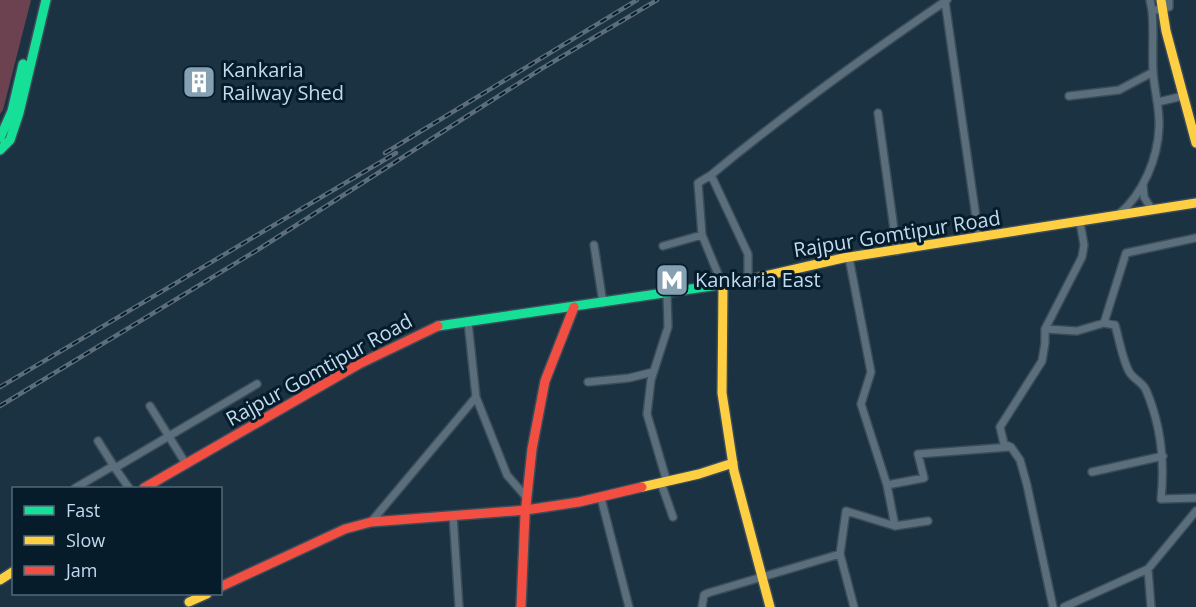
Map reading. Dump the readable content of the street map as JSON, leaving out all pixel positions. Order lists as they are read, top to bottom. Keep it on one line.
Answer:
{"streets":{"main road":["Rajpur Gomtipur Road"]},"places":{"building":["Kankaria Railway Shed"],"metro station":["Kankaria East"]},"legend":["Fast","Slow","Jam"]}
